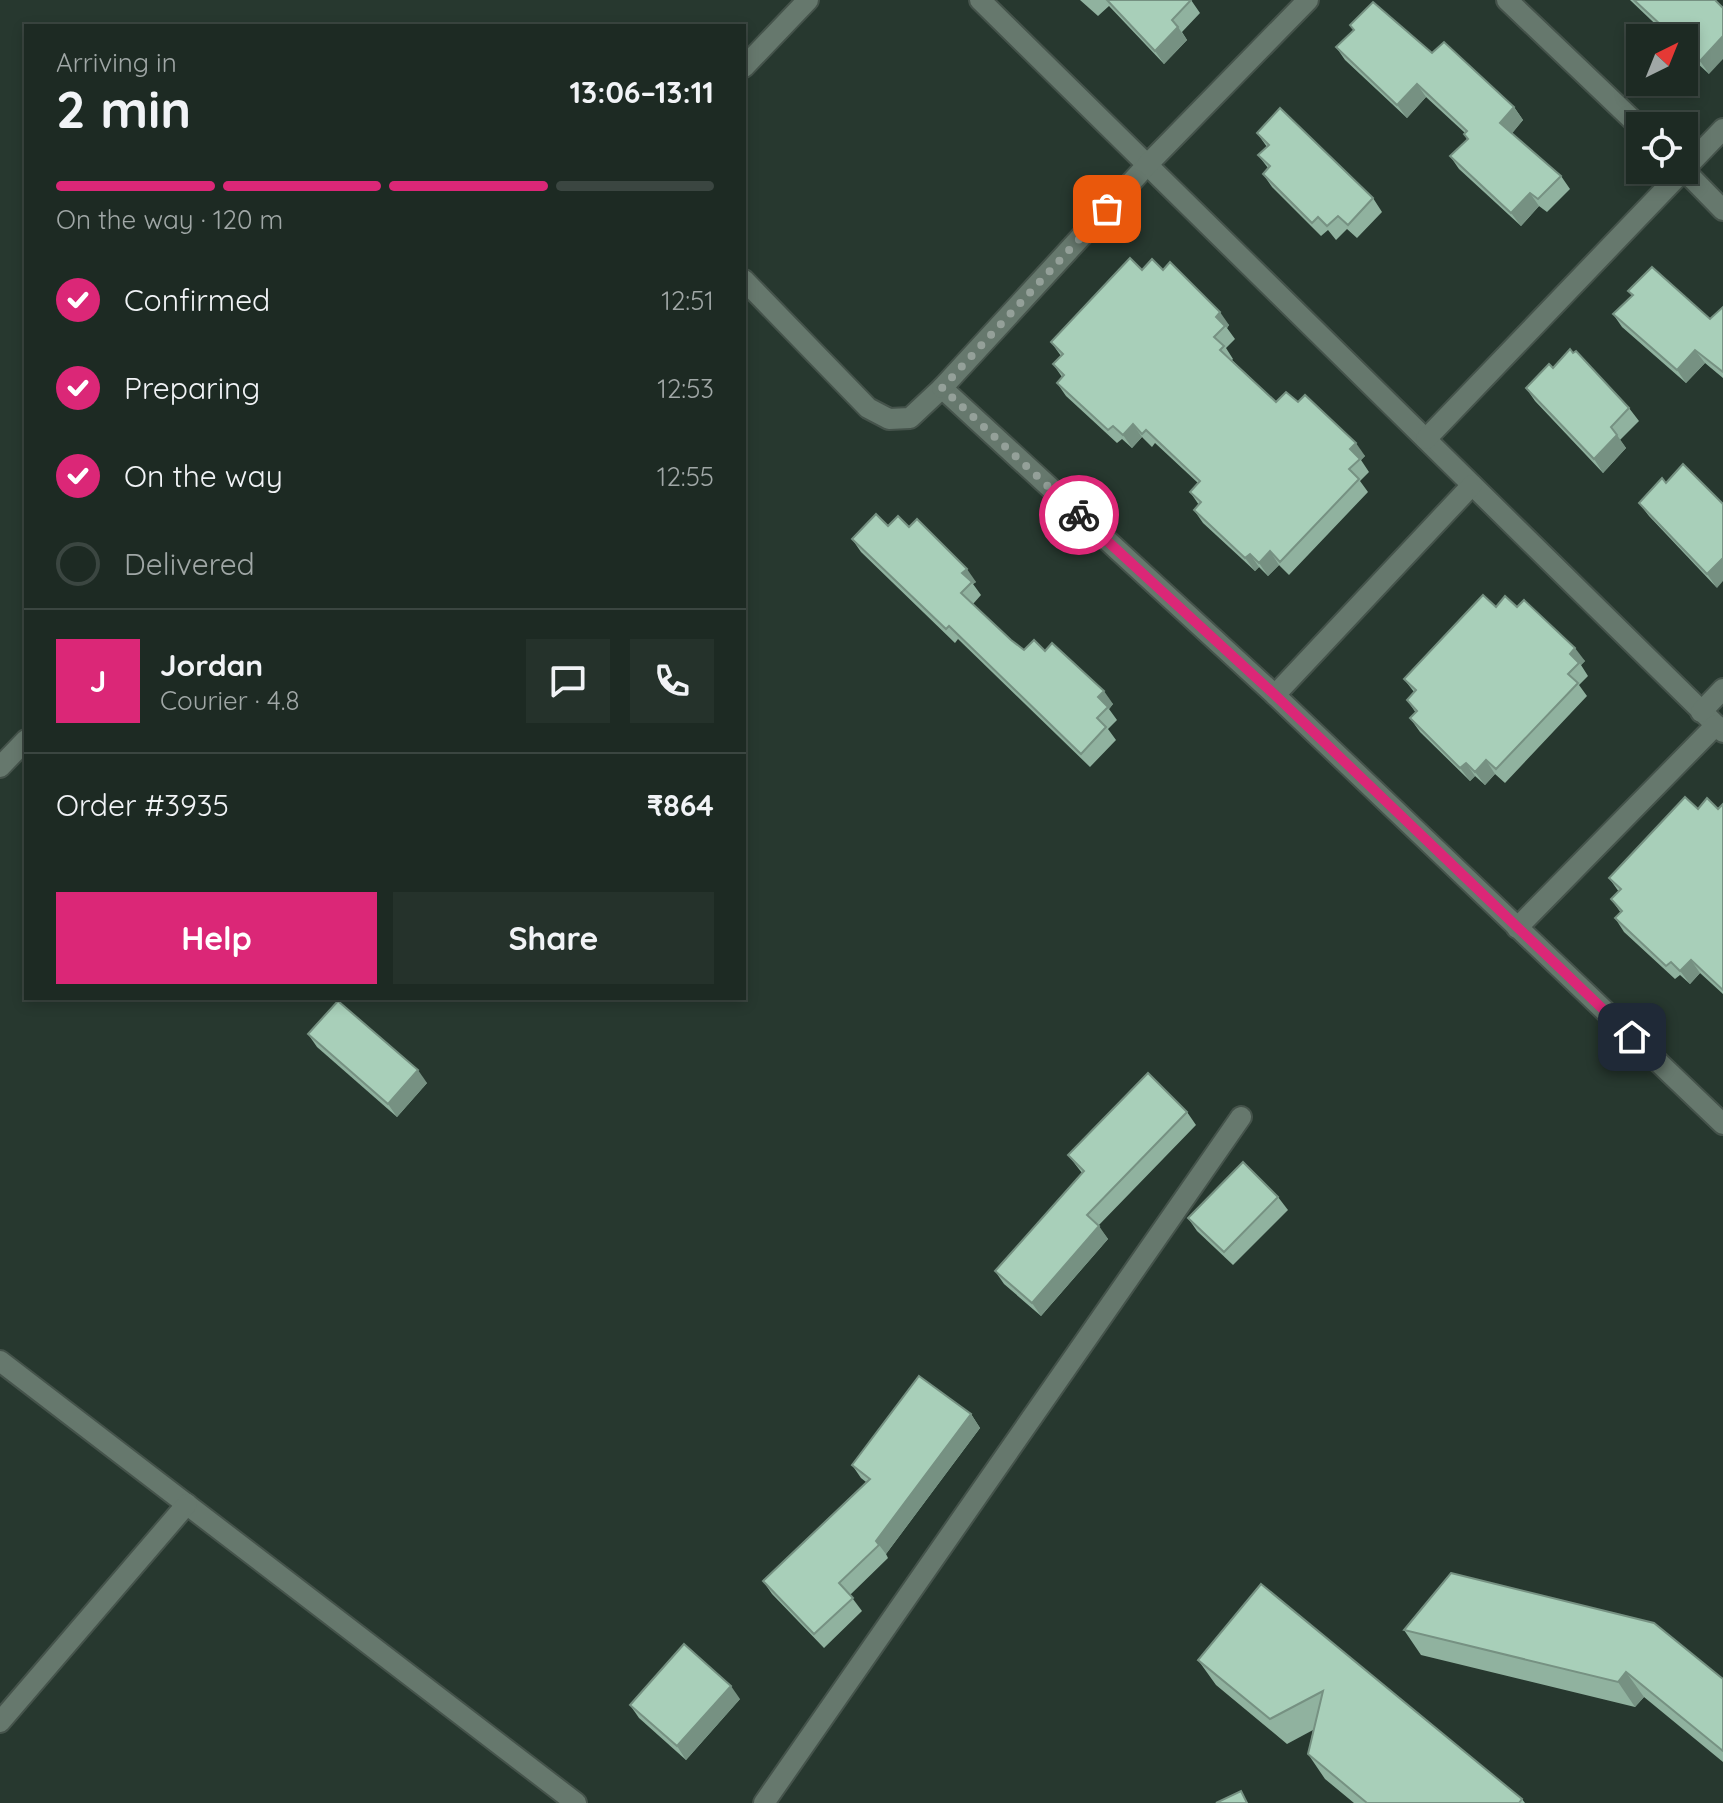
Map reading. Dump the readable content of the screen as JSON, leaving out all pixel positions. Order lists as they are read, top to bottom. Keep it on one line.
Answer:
{"north":"top right","page":{"heading":["2 min","Arriving in","13:06–13:11"],"panel":["Jordan","Courier · 4.8","Order #3935","₹864"],"bar":"On the way · 120 m","list":[["Confirmed","12:51"],["Preparing","12:53"],["On the way","12:55"],"Delivered"],"round":"J","buttons":["Help","Share"]}}
